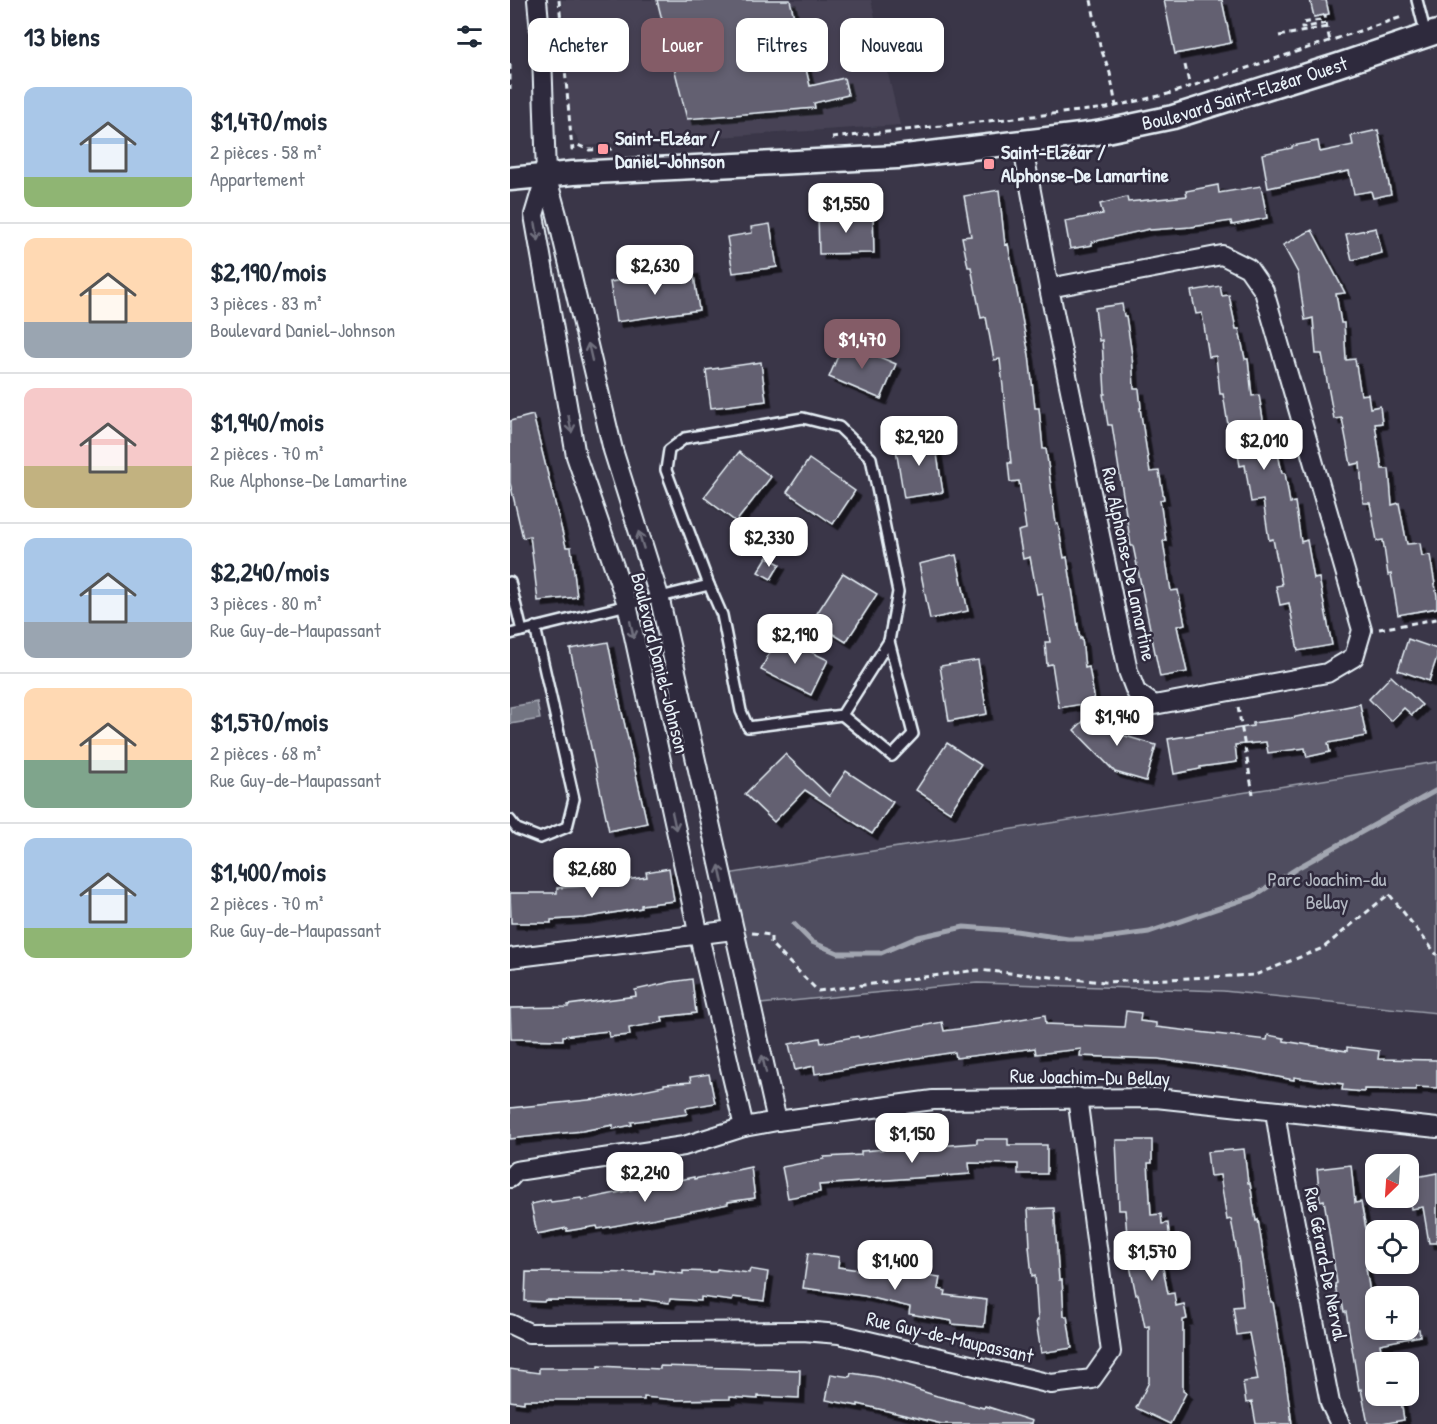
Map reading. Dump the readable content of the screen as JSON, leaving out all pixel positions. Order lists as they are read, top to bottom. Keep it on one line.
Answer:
{"streets":{"street":["Boulevard Saint-Elzéar Ouest","Rue Alphonse-De Lamartine","Boulevard Daniel-Johnson","Rue Joachim-Du Bellay","Rue Gérard-De Nerval","Rue Guy-de-Maupassant"]},"crossings":[["Boulevard Saint-Elzéar Ouest","Rue Alphonse-De Lamartine"],["Boulevard Saint-Elzéar Ouest","Boulevard Daniel-Johnson"],["Boulevard Daniel-Johnson","Rue Joachim-Du Bellay"],["Rue Joachim-Du Bellay","Rue Gérard-De Nerval"],["Rue Joachim-Du Bellay","Rue Guy-de-Maupassant"]],"parks":["Parc Joachim-du Bellay"],"places":{"transit":["Saint-Elzéar / Daniel-Johnson","Saint-Elzéar / Alphonse-De Lamartine"]},"north":"bottom left","page":{"heading":"13 biens","chip":["Acheter","Louer","Filtres","Nouveau"],"list":[{"name":"$1,470/mois","note":"2 pièces · 58 m² · Appartement"},{"name":"$2,190/mois","note":"3 pièces · 83 m² · Boulevard Daniel-Johnson"},{"name":"$1,940/mois","note":"2 pièces · 70 m² · Rue Alphonse-De Lamartine"},{"name":"$2,240/mois","note":"3 pièces · 80 m² · Rue Guy-de-Maupassant"},{"name":"$1,570/mois","note":"2 pièces · 68 m² · Rue Guy-de-Maupassant"},{"name":"$1,400/mois","note":"2 pièces · 70 m² · Rue Guy-de-Maupassant"}],"price":["$1,550","$2,630","$1,470","$2,920","$2,010","$2,330","$2,190","$1,940","$2,680","$1,150","$2,240","$1,570","$1,400"],"map_buttons":["+","−"]}}
